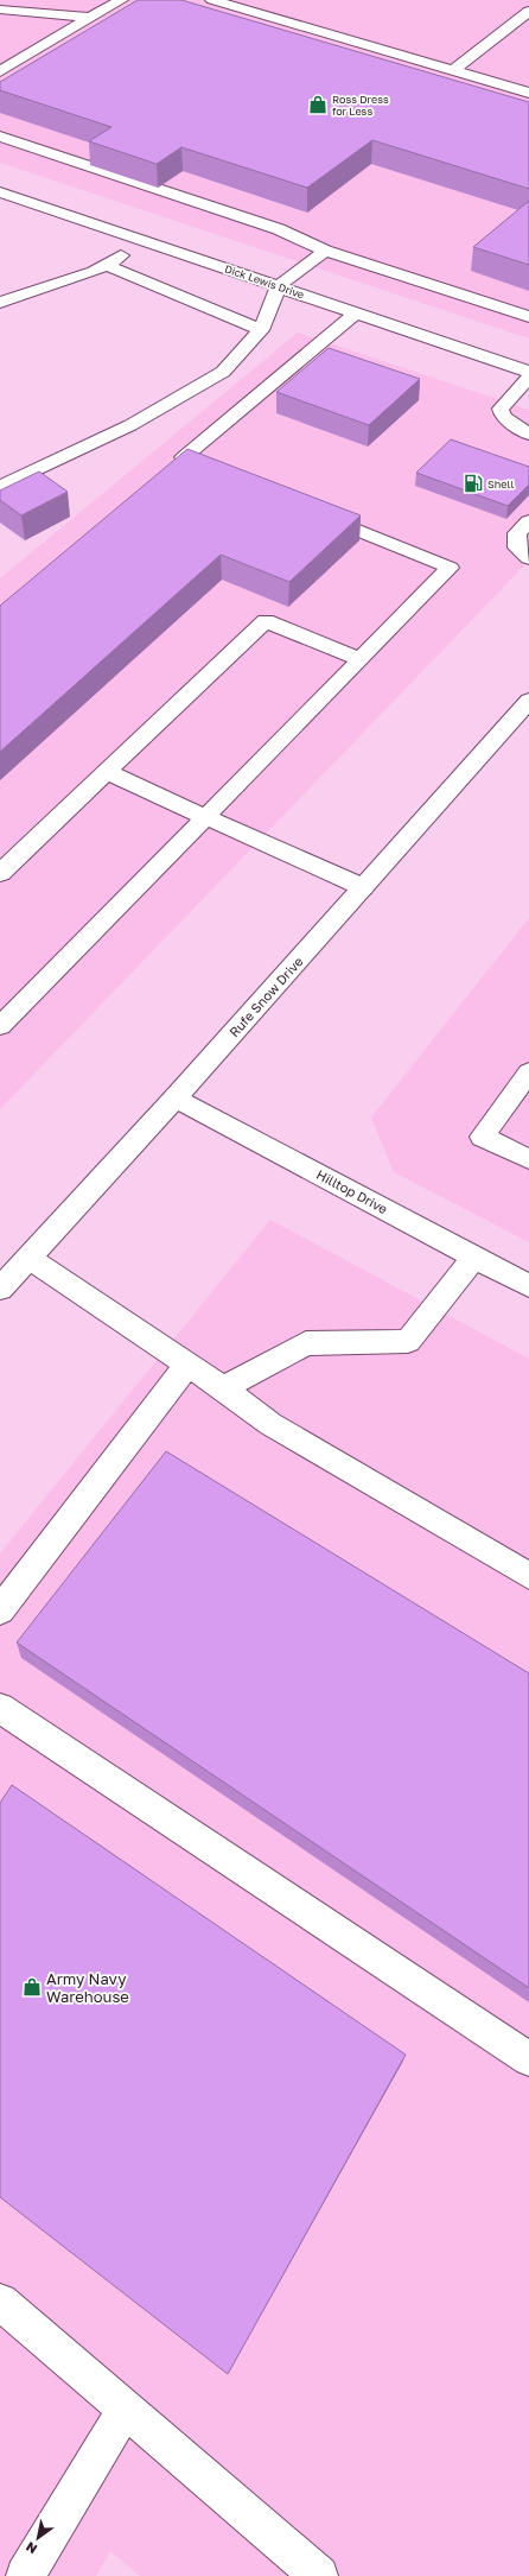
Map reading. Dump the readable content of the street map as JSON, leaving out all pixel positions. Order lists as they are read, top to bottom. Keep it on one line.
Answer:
{"streets":{"street":["Dick Lewis Drive","Rufe Snow Drive","Hilltop Drive"]},"crossings":[["Rufe Snow Drive","Hilltop Drive"]],"places":{"shop":["Ross Dress for Less","Army Navy Warehouse"],"fuel station":["Shell"]},"north":"bottom left"}
